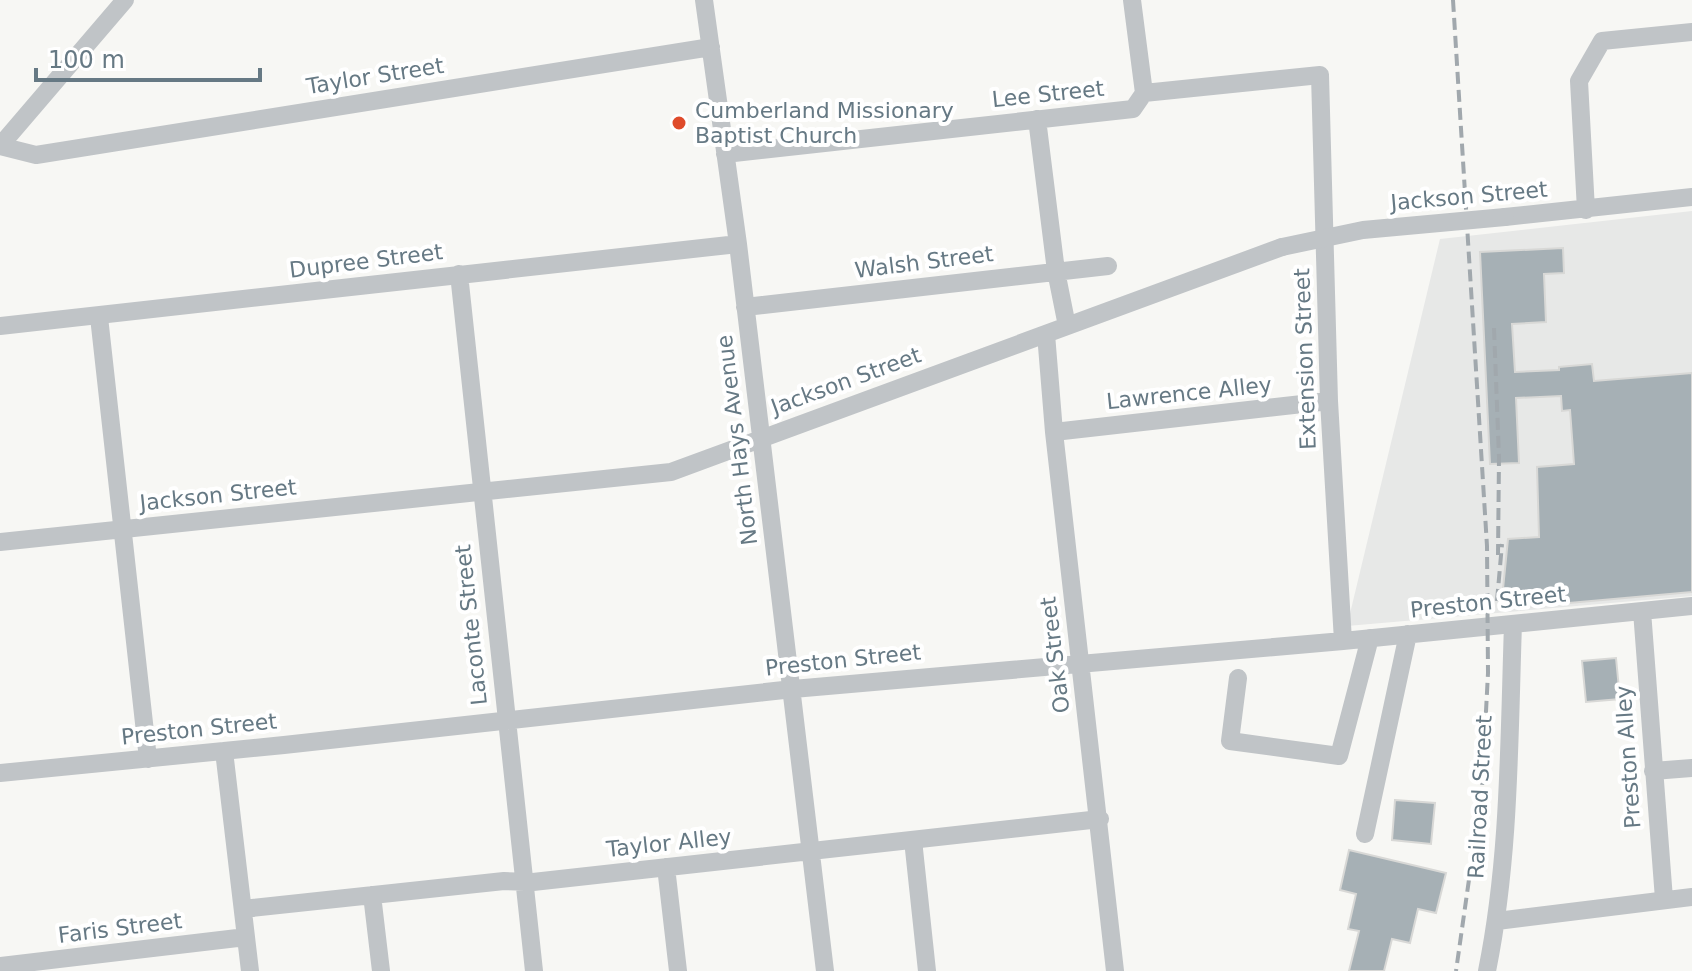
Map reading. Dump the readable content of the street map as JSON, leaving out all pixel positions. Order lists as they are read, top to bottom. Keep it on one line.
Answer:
{"streets":{"street":["Taylor Street","Lee Street","Jackson Street","Dupree Street","Walsh Street","Extension Street","Lawrence Alley","North Hays Avenue","Preston Street","Laconte Street","Oak Street","Preston Alley","Railroad Street","Taylor Alley","Faris Street"]},"crossings":[["Taylor Street","North Hays Avenue"],["Lee Street","Extension Street"],["Lee Street","North Hays Avenue"],["Jackson Street","North Hays Avenue"],["Jackson Street","Laconte Street"],["Jackson Street","Oak Street"],["Dupree Street","North Hays Avenue"],["Dupree Street","Laconte Street"],["Walsh Street","North Hays Avenue"],["Extension Street","Lawrence Alley"],["Extension Street","Preston Street"],["Lawrence Alley","Oak Street"],["North Hays Avenue","Preston Street"],["North Hays Avenue","Taylor Alley"],["Preston Street","Laconte Street"],["Preston Street","Oak Street"],["Preston Street","Preston Alley"],["Preston Street","Railroad Street"],["Laconte Street","Taylor Alley"],["Oak Street","Taylor Alley"]],"places":["Cumberland Missionary Baptist Church"],"scale_bar":"100 m"}
